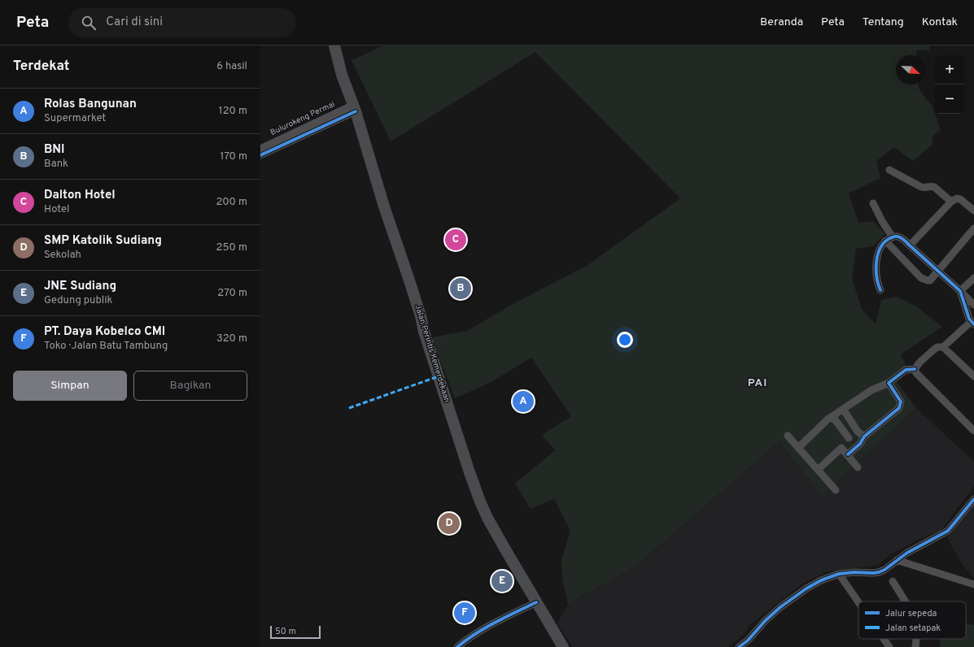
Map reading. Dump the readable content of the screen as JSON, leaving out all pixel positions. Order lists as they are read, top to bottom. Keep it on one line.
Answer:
{"streets":{"highway":["Jalan Perintis Kemerdekaan"],"street":["Bulurokeng Permai"]},"crossings":[["Bulurokeng Permai","Jalan Perintis Kemerdekaan"]],"districts":["PAI"],"legend":["Jalur sepeda","Jalan setapak"],"scale_bar":"50 m","north":"bottom right","page":{"header":"Peta","search":"Cari di sini","nav":["Beranda","Peta","Tentang","Kontak"],"heading":["Terdekat","6 hasil"],"map_buttons":["+","−"],"list":[{"mark":"A","name":"Rolas Bangunan","note":"Supermarket","value":"120 m"},{"mark":"B","name":"BNI","note":"Bank","value":"170 m"},{"mark":"C","name":"Dalton Hotel","note":"Hotel","value":"200 m"},{"mark":"D","name":"SMP Katolik Sudiang","note":"Sekolah","value":"250 m"},{"mark":"E","name":"JNE Sudiang","note":"Gedung publik","value":"270 m"},{"mark":"F","name":"PT. Daya Kobelco CMI","note":"Toko · Jalan Batu Tambung","value":"320 m"}],"pins":["C","B","A","D","E","F"],"buttons":["Simpan","Bagikan"],"scale":"50 m"}}
